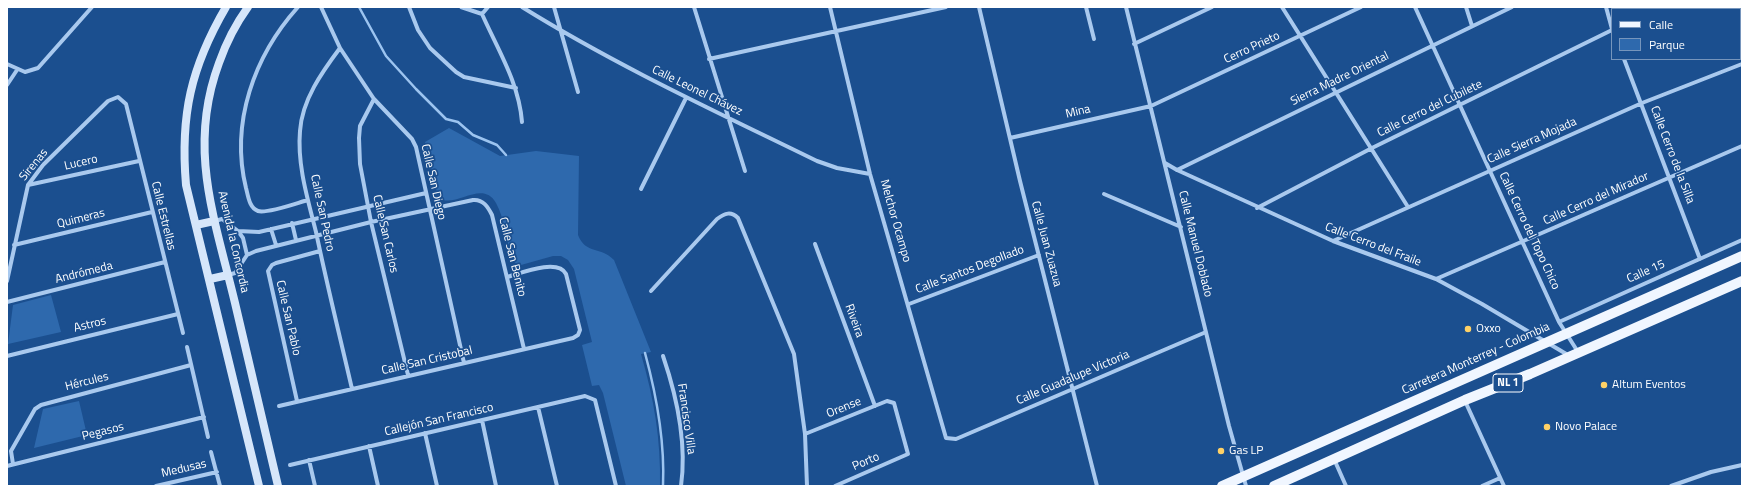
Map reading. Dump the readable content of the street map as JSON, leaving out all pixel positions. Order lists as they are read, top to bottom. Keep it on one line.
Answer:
{"streets":{"main road":["Avenida la Concordia","Carretera Monterrey - Colombia","NL 1"],"street":["Cerro Prieto","Sierra Madre Oriental","Calle Leonel Chávez","Calle Cerro del Cubilete","Mina","Calle Sierra Mojada","Calle Cerro de la Silla","Lucero","Sirenas","Calle San Diego","Calle Cerro del Mirador","Calle San Pedro","Calle Estrellas","Quimeras","Melchor Ocampo","Calle Cerro del Topo Chico","Calle San Carlos","Calle Juan Zuazua","Calle Manuel Doblado","Calle Cerro del Fraile","Calle San Benito","Calle Santos Degollado","Calle 15","Andrómeda","Calle San Pablo","Riveira","Astros","Calle San Cristobal","Calle Guadalupe Victoria","Hércules","Orense","Francisco Villa","Callejón San Francisco","Pegasos","Porto","Medusas"]},"crossings":[["Cerro Prieto","Mina"],["Cerro Prieto","Calle Manuel Doblado"],["Sierra Madre Oriental","Calle Cerro del Topo Chico"],["Sierra Madre Oriental","Calle Cerro del Fraile"],["Calle Leonel Chávez","Melchor Ocampo"],["Calle Cerro del Cubilete","Calle Cerro del Topo Chico"],["Calle Cerro del Cubilete","Calle Cerro del Fraile"],["Mina","Calle Juan Zuazua"],["Mina","Calle Manuel Doblado"],["Calle Sierra Mojada","Calle Cerro de la Silla"],["Calle Sierra Mojada","Calle Cerro del Topo Chico"],["Calle Sierra Mojada","Calle Cerro del Fraile"],["Calle Cerro de la Silla","Calle Cerro del Mirador"],["Calle Cerro de la Silla","Calle 15"],["Lucero","Sirenas"],["Lucero","Calle Estrellas"],["Sirenas","Calle Estrellas"],["Sirenas","Quimeras"],["Calle San Diego","Calle San Pedro"],["Calle San Diego","Calle San Carlos"],["Calle San Diego","Calle San Benito"],["Calle San Diego","Calle San Cristobal"],["Calle Cerro del Mirador","Calle Cerro del Topo Chico"],["Calle Cerro del Mirador","Calle Cerro del Fraile"],["Calle San Pedro","Calle San Benito"],["Calle San Pedro","Calle San Pablo"],["Calle San Pedro","Calle San Cristobal"],["Calle Estrellas","Quimeras"],["Calle Estrellas","Andrómeda"],["Calle Estrellas","Astros"],["Melchor Ocampo","Calle Santos Degollado"],["Melchor Ocampo","Calle Guadalupe Victoria"],["Calle Cerro del Topo Chico","Calle Cerro del Fraile"],["Calle Cerro del Topo Chico","Calle 15"],["Calle Cerro del Topo Chico","Carretera Monterrey - Colombia"],["Calle Cerro del Topo Chico","NL 1"],["Calle San Carlos","Calle San Benito"],["Calle San Carlos","Calle San Cristobal"],["Calle Juan Zuazua","Calle Santos Degollado"],["Calle Juan Zuazua","Calle Guadalupe Victoria"],["Calle Manuel Doblado","Calle Cerro del Fraile"],["Calle Manuel Doblado","Carretera Monterrey - Colombia"],["Calle Manuel Doblado","Calle Guadalupe Victoria"],["Calle Cerro del Fraile","Carretera Monterrey - Colombia"],["Calle Cerro del Fraile","NL 1"],["Calle San Benito","Calle San Cristobal"],["Calle San Pablo","Calle San Cristobal"],["Riveira","Orense"],["Hércules","Pegasos"],["Orense","Porto"]],"places":["Oxxo","Altum Eventos","Novo Palace","Gas LP"],"legend":["Calle","Parque"]}
